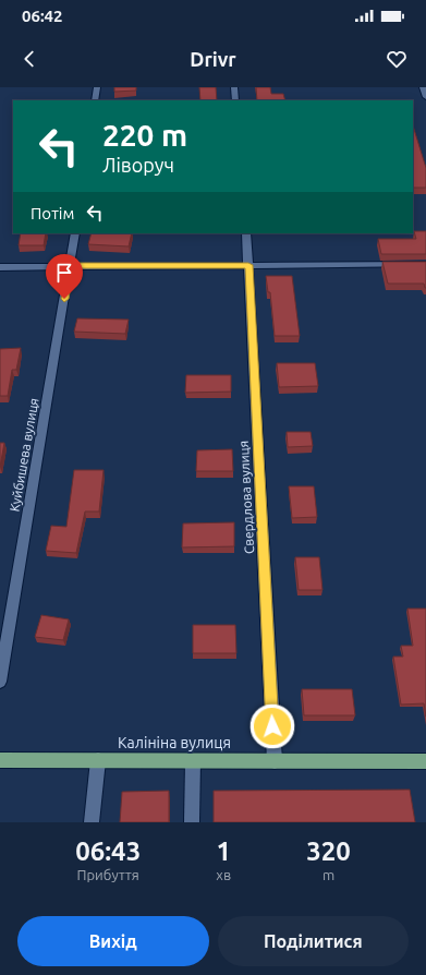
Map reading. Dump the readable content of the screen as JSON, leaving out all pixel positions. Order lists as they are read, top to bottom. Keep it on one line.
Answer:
{"streets":{"main road":["Калініна вулиця"],"street":["Куйбишева вулиця","Свердлова вулиця"]},"crossings":[["Свердлова вулиця","Калініна вулиця"]],"page":{"status":"06:42","header":"Drivr","turn":["220 m","Ліворуч"],"then":"Потім","eta":["06:43","Прибуття","1","хв","320","m"],"buttons":["Вихід","Поділитися"]}}
